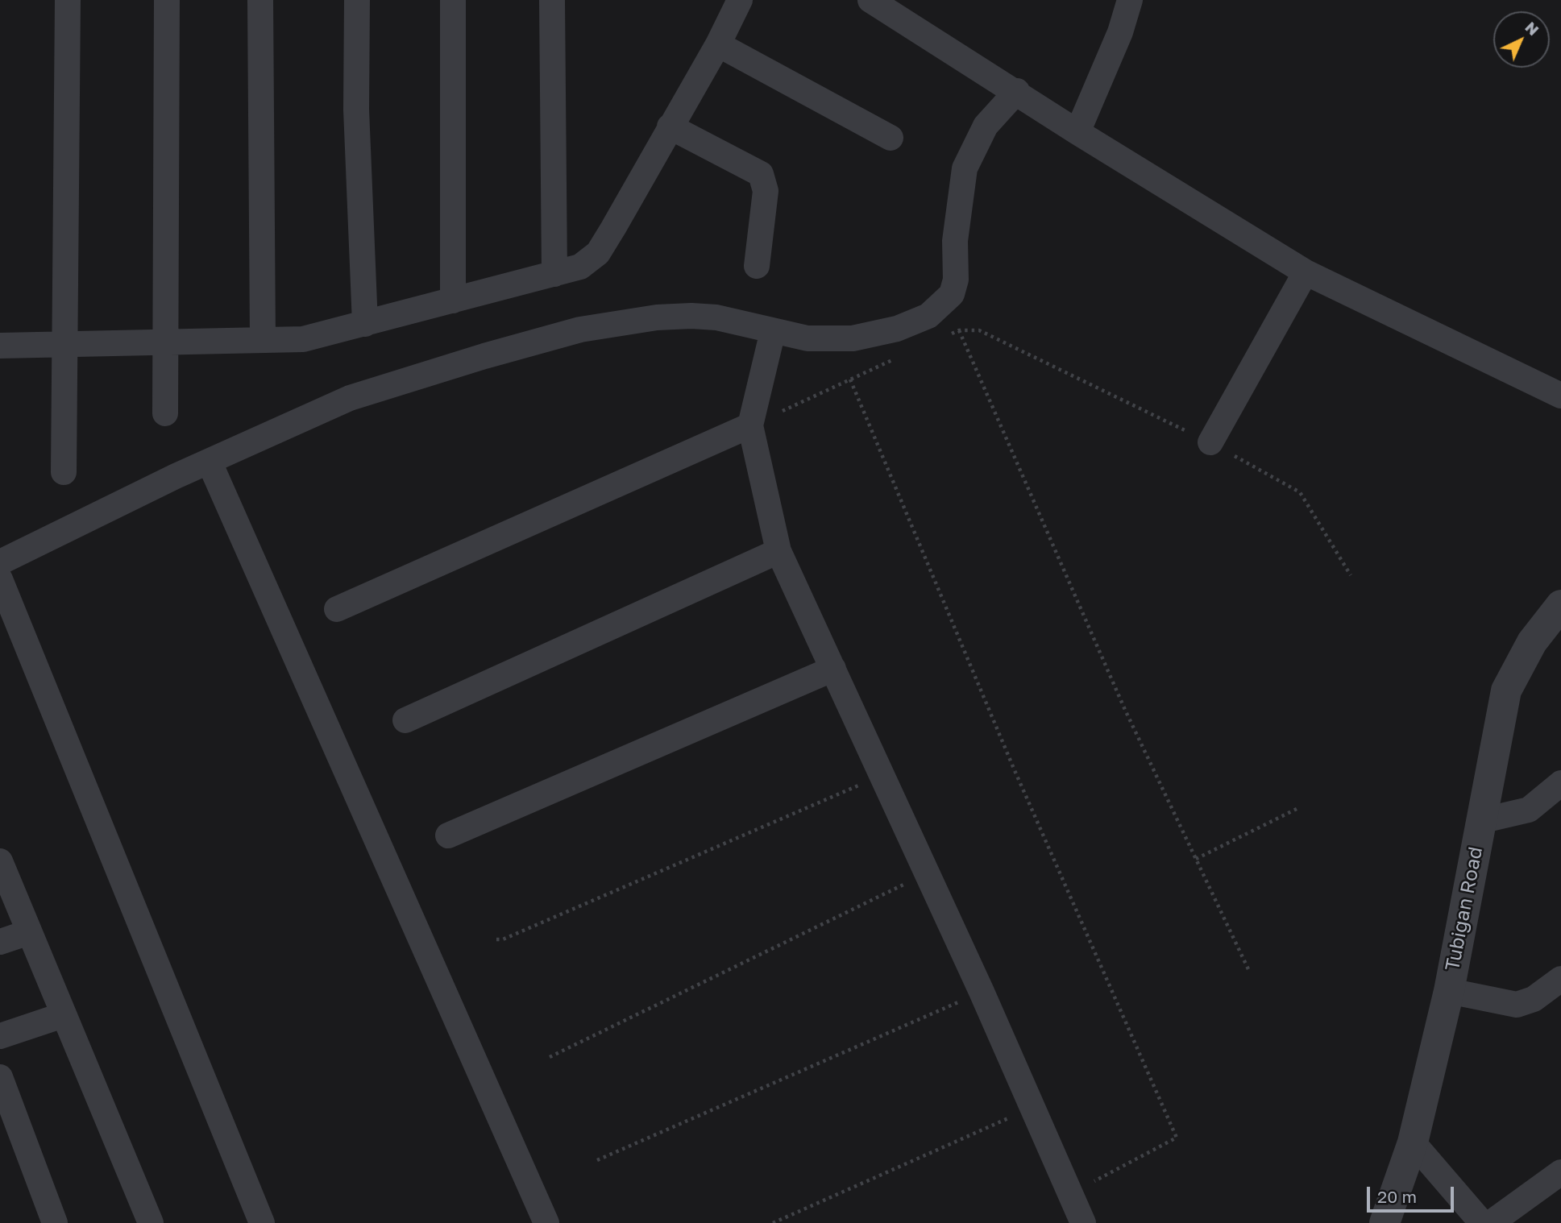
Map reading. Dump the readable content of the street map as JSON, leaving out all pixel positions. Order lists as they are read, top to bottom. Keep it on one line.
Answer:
{"streets":{"street":["Tubigan Road"]},"scale_bar":"20 m","north":"top right"}
